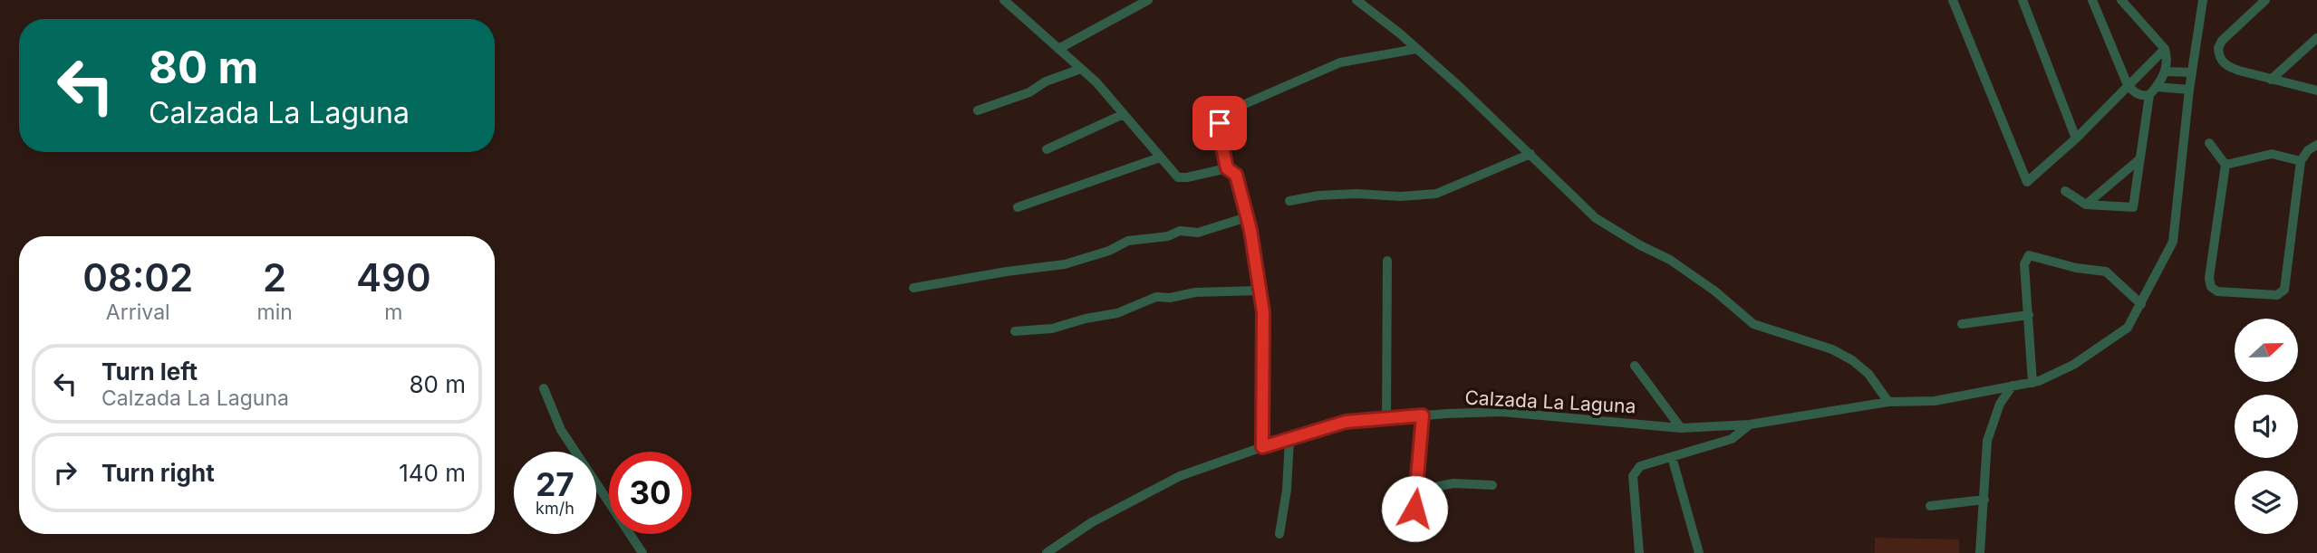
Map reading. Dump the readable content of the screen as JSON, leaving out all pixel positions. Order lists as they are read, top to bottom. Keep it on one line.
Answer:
{"streets":{"street":["Calzada La Laguna"]},"north":"right","page":{"turn":["80 m","Calzada La Laguna"],"eta":["08:02","Arrival","2","min","490","m"],"list":[{"name":"Turn left","note":"Calzada La Laguna","value":"80 m"},{"name":"Turn right","value":"140 m"}],"speed":"27 km/h","limit":"30"}}
